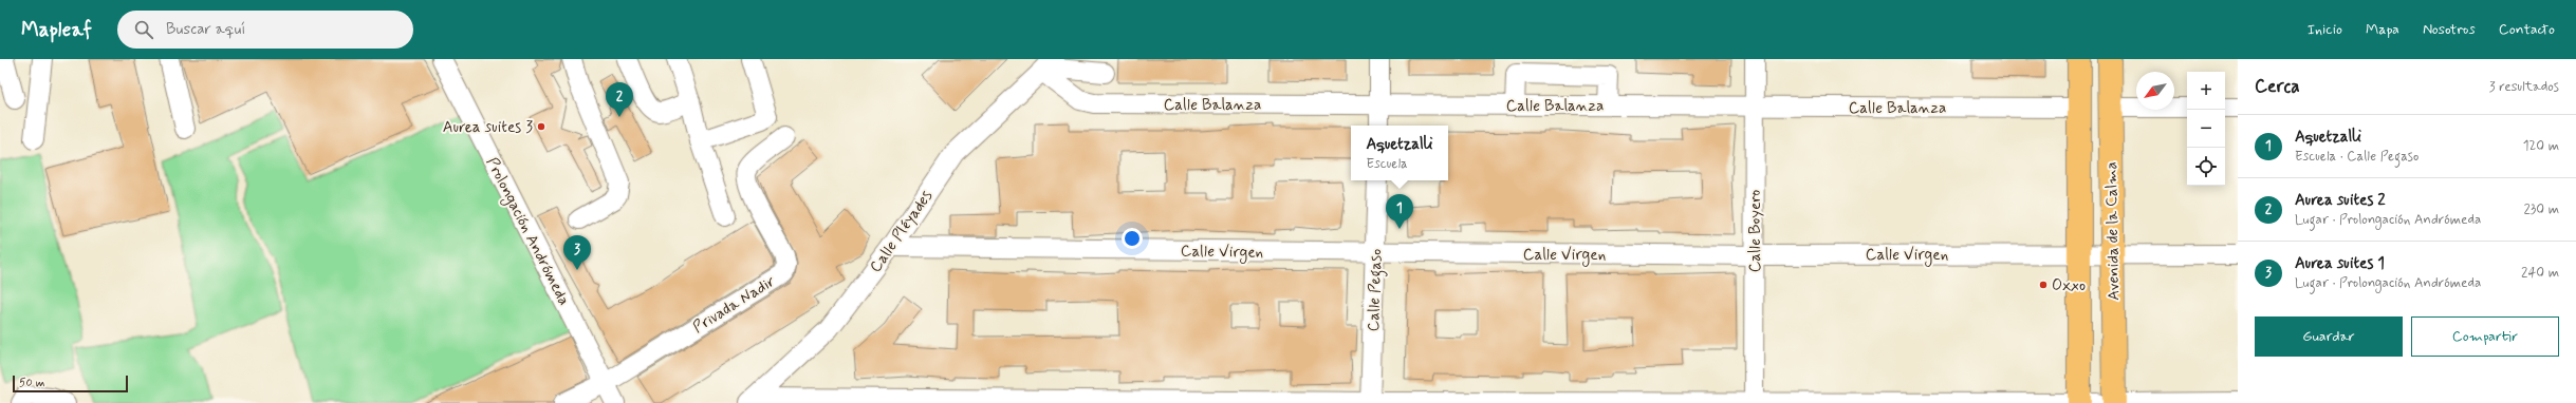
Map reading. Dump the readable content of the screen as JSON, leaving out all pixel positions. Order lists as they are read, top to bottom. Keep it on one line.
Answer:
{"streets":{"main road":["Avenida de la Calma"],"street":["Calle Balanza","Prolongación Andrómeda","Calle Pléyades","Calle Boyero","Calle Virgen","Calle Pegaso","Privada Nadir"]},"crossings":[["Calle Balanza","Calle Pléyades"],["Calle Balanza","Calle Boyero"],["Calle Balanza","Avenida de la Calma"],["Prolongación Andrómeda","Privada Nadir"],["Calle Pléyades","Calle Virgen"],["Calle Boyero","Calle Virgen"],["Avenida de la Calma","Calle Virgen"],["Calle Virgen","Calle Pegaso"]],"places":["Aurea suites 3","Oxxo"],"scale_bar":"50 m","north":"bottom left","page":{"header":"Mapleaf","search":"Buscar aquí","nav":["Inicio","Mapa","Nosotros","Contacto"],"heading":["Cerca","3 resultados"],"map_buttons":["+","−"],"pins":["2","1","3"],"list":[{"mark":"1","name":"Aquetzalli","note":"Escuela · Calle Pegaso","value":"120 m"},{"mark":"2","name":"Aurea suites 2","note":"Lugar · Prolongación Andrómeda","value":"230 m"},{"mark":"3","name":"Aurea suites 1","note":"Lugar · Prolongación Andrómeda","value":"240 m"}],"popup":["Aquetzalli","Escuela"],"buttons":["Guardar","Compartir"],"scale":"50 m"}}
